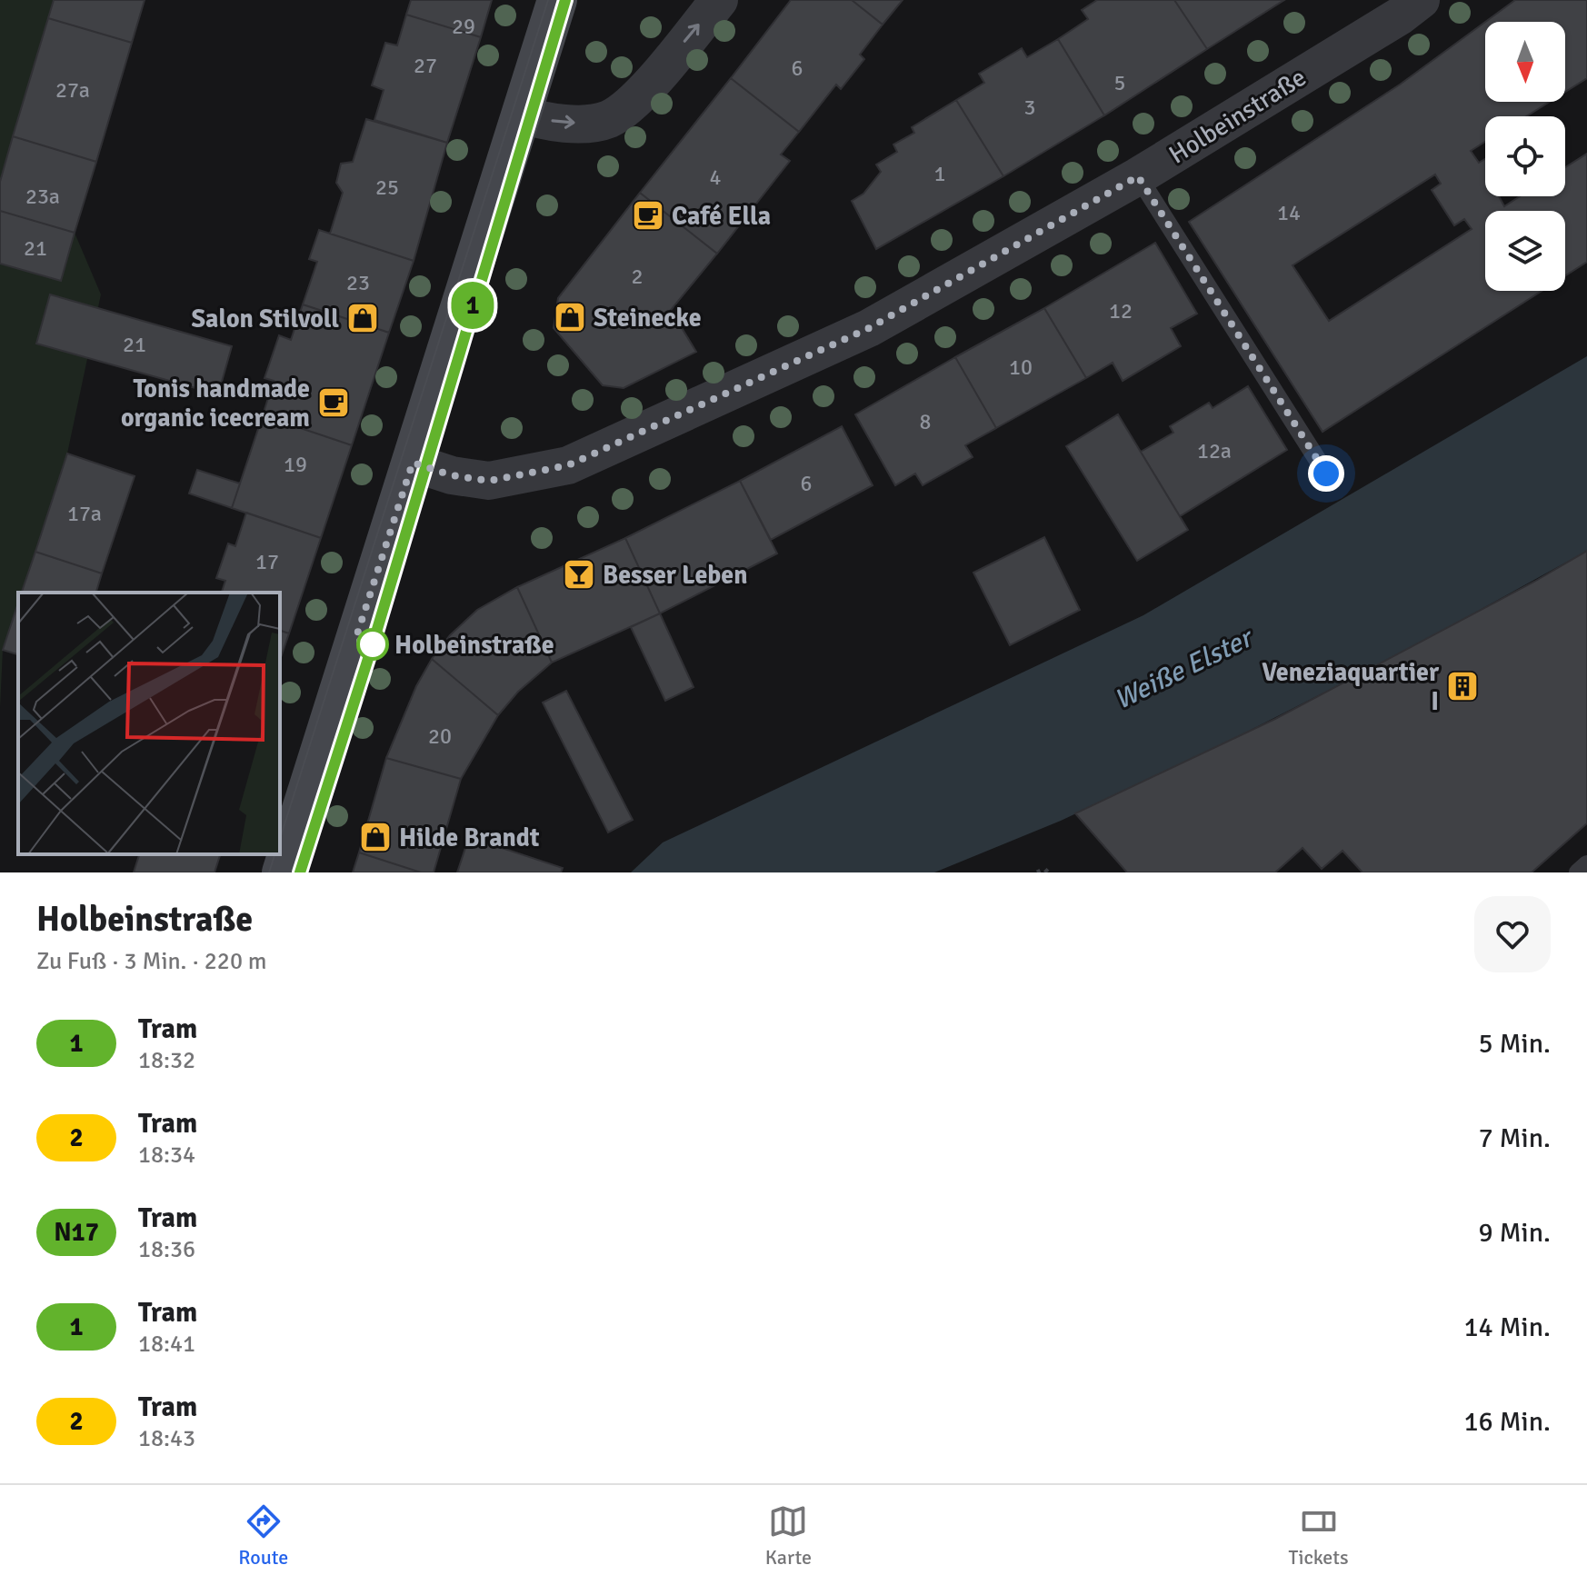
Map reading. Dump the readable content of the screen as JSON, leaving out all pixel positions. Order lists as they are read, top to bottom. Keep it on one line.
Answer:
{"streets":{"street":["Holbeinstraße"]},"water":["Weiße Elster"],"places":{"cafe":["Café Ella","Tonis handmade organic icecream"],"shop":["Steinecke","Salon Stilvoll","Hilde Brandt"],"bar":["Besser Leben"],"other":["Holbeinstraße"],"building":["Veneziaquartier I"]},"lines":["tram line 1"],"house_numbers":["29","27","6","5","27a","3","1","4","25","23a","14","21","2","23","12","21","10","8","12a","19","6","17a","17","20"],"north":"bottom","page":{"on_map":"1","heading":["Holbeinstraße","Zu Fuß · 3 Min. · 220 m"],"list":[{"mark":"1","name":"Tram","note":"18:32","value":"5 Min."},{"mark":"2","name":"Tram","note":"18:34","value":"7 Min."},{"mark":"N17","name":"Tram","note":"18:36","value":"9 Min."},{"mark":"1","name":"Tram","note":"18:41","value":"14 Min."},{"mark":"2","name":"Tram","note":"18:43","value":"16 Min."}],"tabs":["Route","Karte","Tickets"]}}
